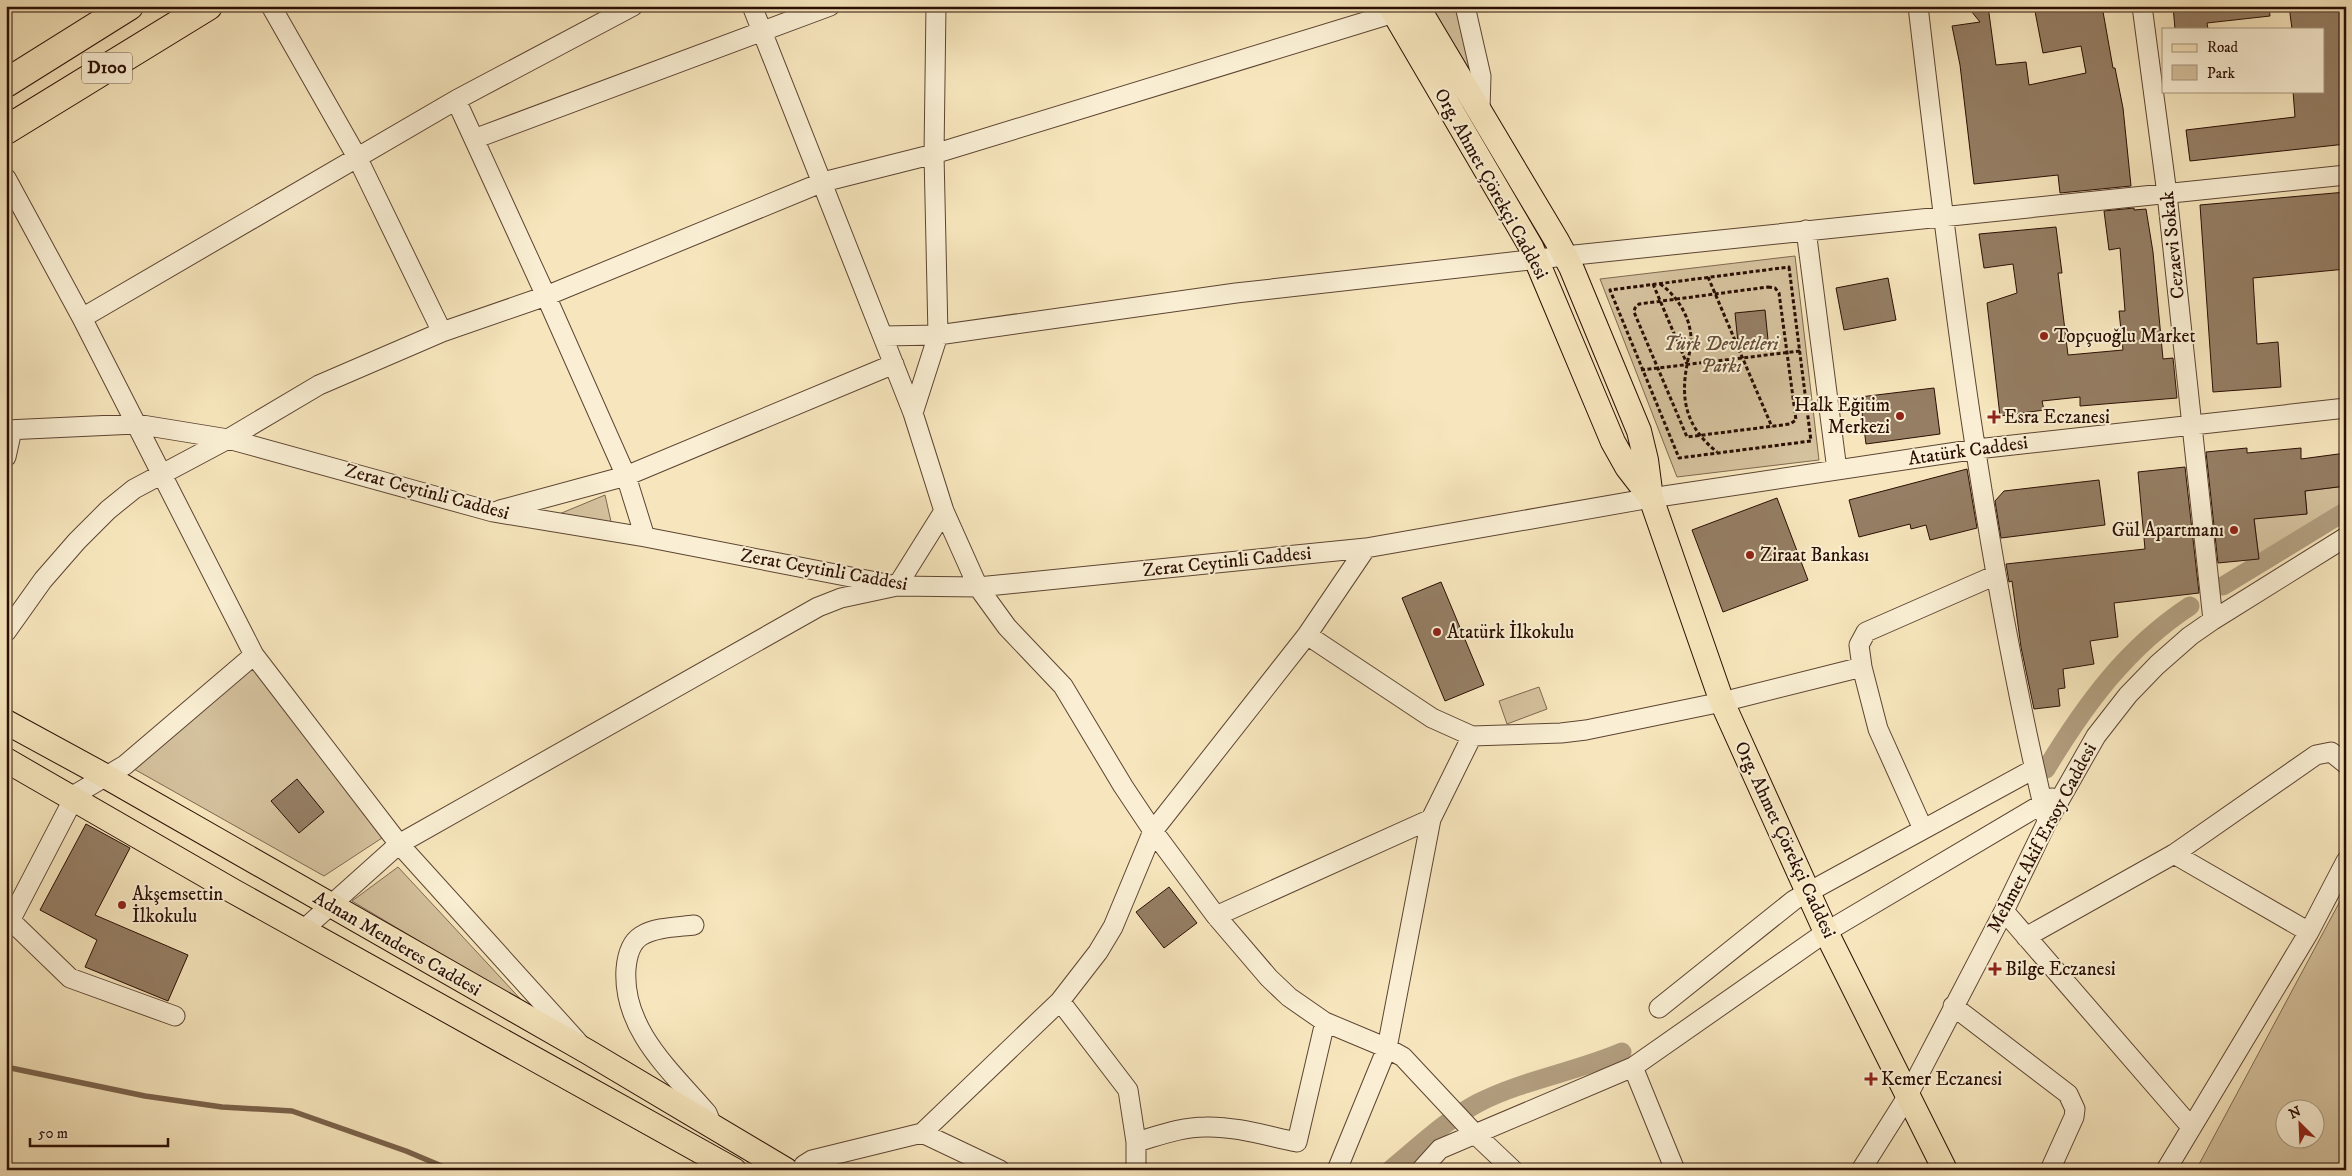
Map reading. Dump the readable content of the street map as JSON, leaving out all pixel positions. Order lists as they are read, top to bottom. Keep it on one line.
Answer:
{"streets":{"highway":["D100"],"main road":["Org. Ahmet Çörekçi Caddesi","Adnan Menderes Caddesi"],"street":["Cezaevi Sokak","Atatürk Caddesi","Zerat Ceytinli Caddesi","Mehmet Akif Ersoy Caddesi"]},"crossings":[["Org. Ahmet Çörekçi Caddesi","Atatürk Caddesi"],["Org. Ahmet Çörekçi Caddesi","Zerat Ceytinli Caddesi"],["Org. Ahmet Çörekçi Caddesi","Mehmet Akif Ersoy Caddesi"],["Cezaevi Sokak","Atatürk Caddesi"],["Cezaevi Sokak","Mehmet Akif Ersoy Caddesi"],["Atatürk Caddesi","Zerat Ceytinli Caddesi"]],"parks":["Türk Devletleri Parkı"],"places":{"other":["Topçuoğlu Market","Halk Eğitim Merkezi","Gül Apartmanı","Ziraat Bankası","Atatürk İlkokulu","Akşemsettin İlkokulu"],"health":["Esra Eczanesi","Bilge Eczanesi","Kemer Eczanesi"]},"legend":["Road","Park"],"scale_bar":"50 m","north":"top left"}
